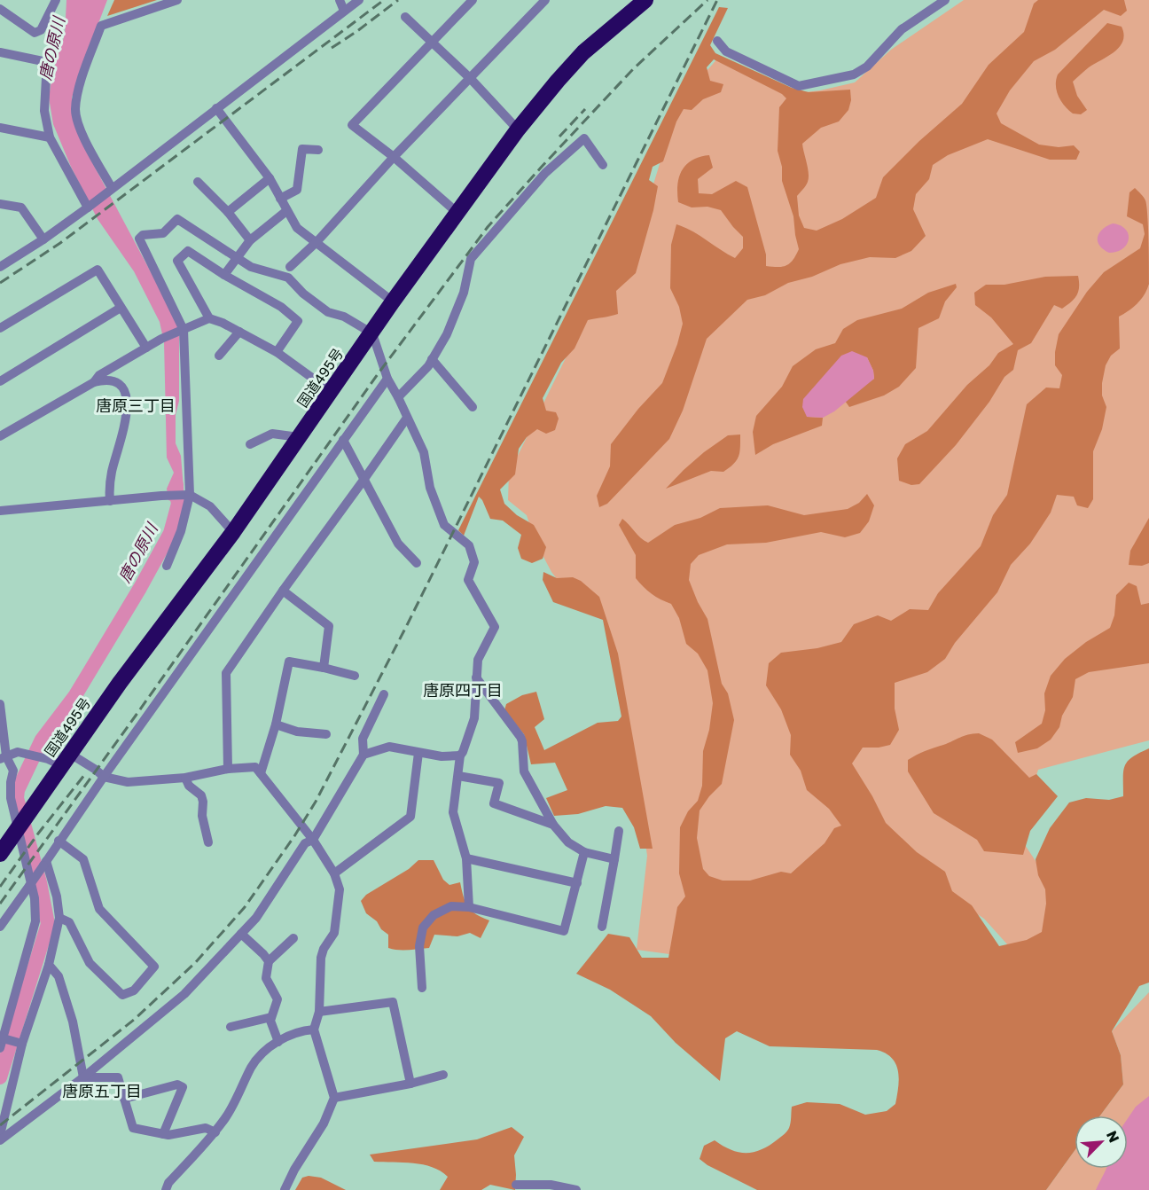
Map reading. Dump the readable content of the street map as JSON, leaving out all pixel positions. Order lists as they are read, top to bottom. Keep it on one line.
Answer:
{"streets":{"highway":["国道495号"]},"districts":["唐原三丁目","唐原四丁目","唐原五丁目"],"water":["唐の原川"],"north":"top right"}
